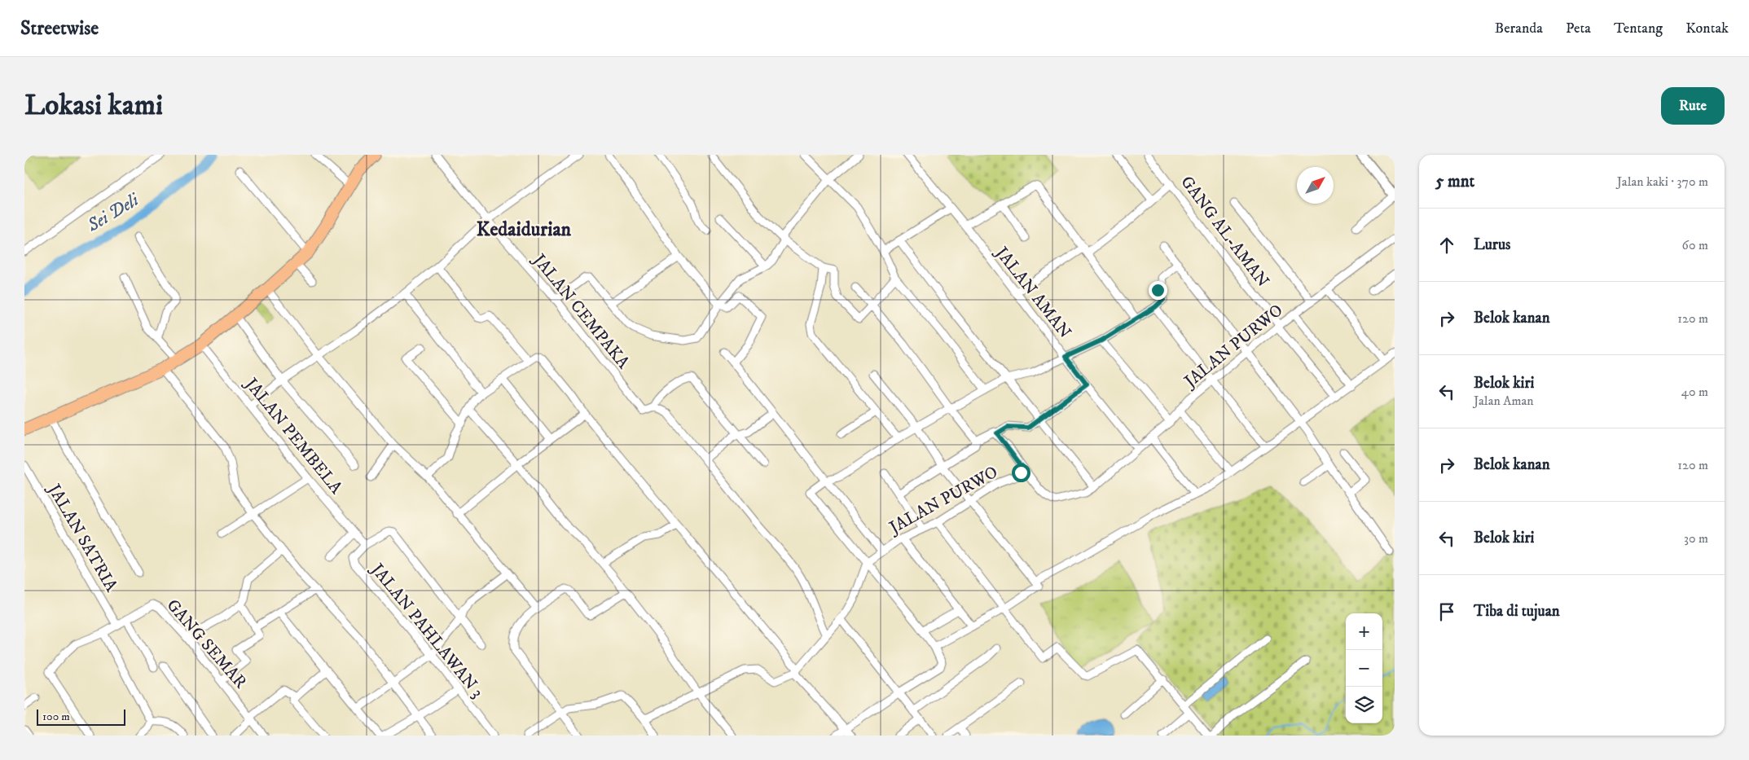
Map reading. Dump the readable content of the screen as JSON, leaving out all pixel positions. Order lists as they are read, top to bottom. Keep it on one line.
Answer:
{"streets":{"street":["GANG AL-AMAN","JALAN AMAN","JALAN CEMPAKA","JALAN PURWO","JALAN PEMBELA","JALAN SATRIA","JALAN PAHLAWAN 3","GANG SEMAR"]},"crossings":[["GANG AL-AMAN","JALAN PURWO"],["JALAN AMAN","JALAN PURWO"],["JALAN PEMBELA","JALAN PAHLAWAN 3"],["JALAN SATRIA","GANG SEMAR"]],"districts":["Kedaidurian"],"water":["Sei Deli"],"scale_bar":"100 m","north":"top right","page":{"header":"Streetwise","nav":["Beranda","Peta","Tentang","Kontak"],"buttons":"Rute","title":"Lokasi kami","heading":["5 mnt","Jalan kaki · 370 m"],"list":[["Lurus","60 m"],["Belok kanan","120 m"],["Belok kiri","Jalan Aman","40 m"],["Belok kanan","120 m"],["Belok kiri","30 m"],"Tiba di tujuan"],"map_buttons":["+","−"],"scale":"100 m"}}
